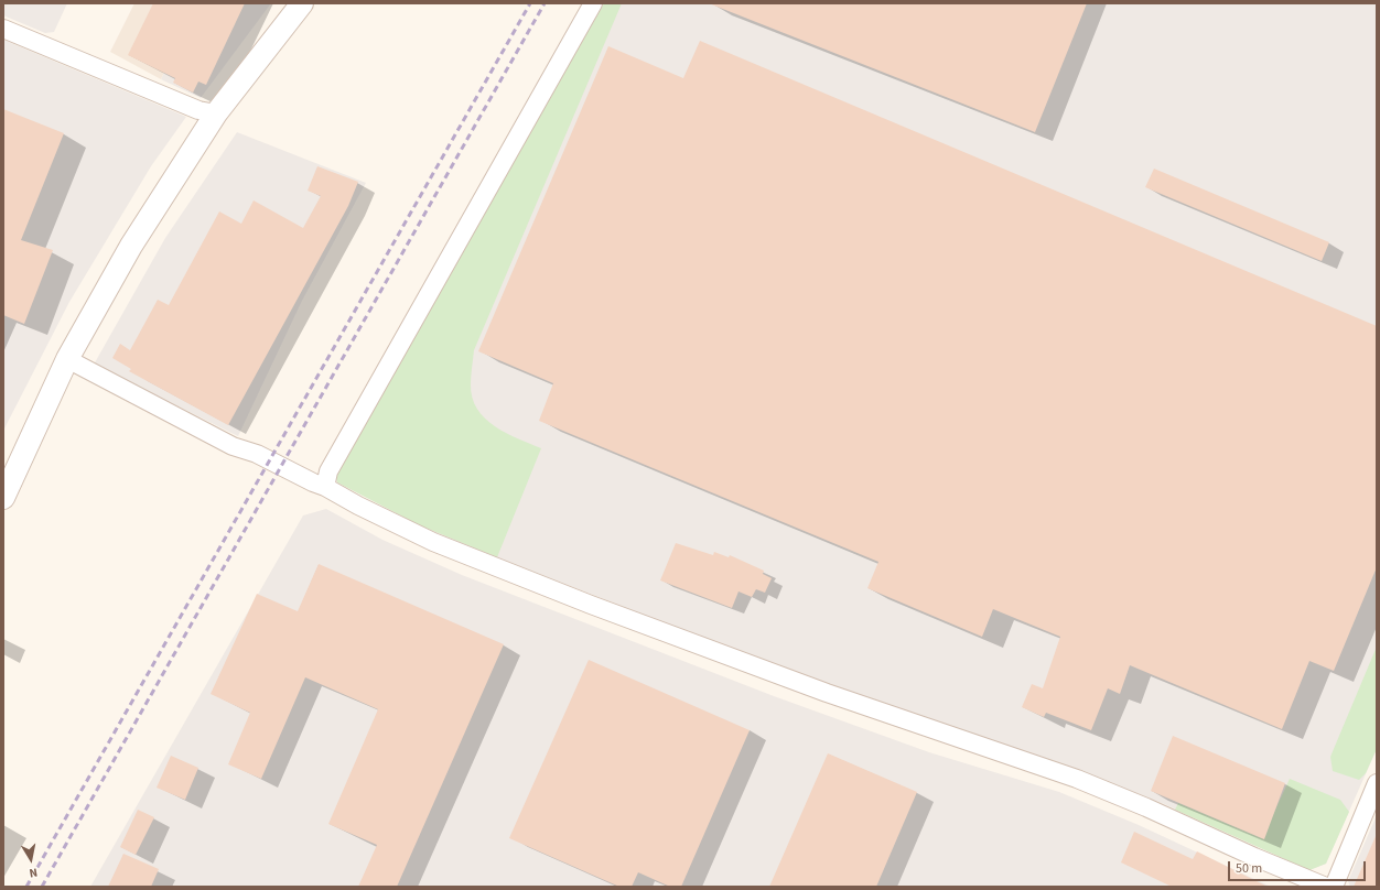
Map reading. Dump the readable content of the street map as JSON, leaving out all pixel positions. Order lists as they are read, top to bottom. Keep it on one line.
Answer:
{"scale_bar":"50 m","north":"bottom"}
